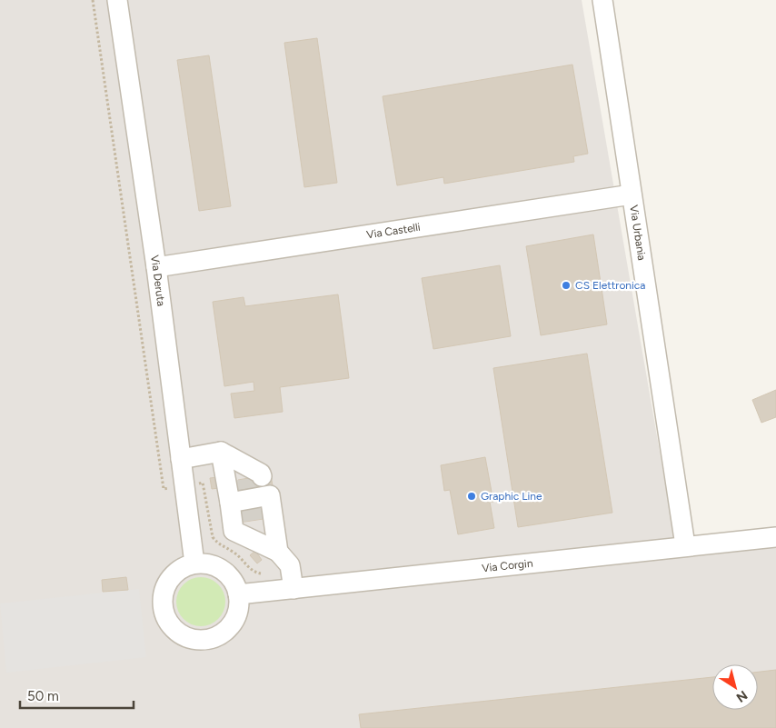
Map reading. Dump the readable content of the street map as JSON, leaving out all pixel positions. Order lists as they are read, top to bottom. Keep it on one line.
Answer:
{"streets":{"street":["Via Castelli","Via Urbania","Via Deruta","Via Corgin"]},"crossings":[["Via Castelli","Via Urbania"],["Via Castelli","Via Deruta"],["Via Urbania","Via Corgin"],["Via Deruta","Via Corgin"]],"places":["CS Elettronica","Graphic Line"],"scale_bar":"50 m","north":"bottom right"}
